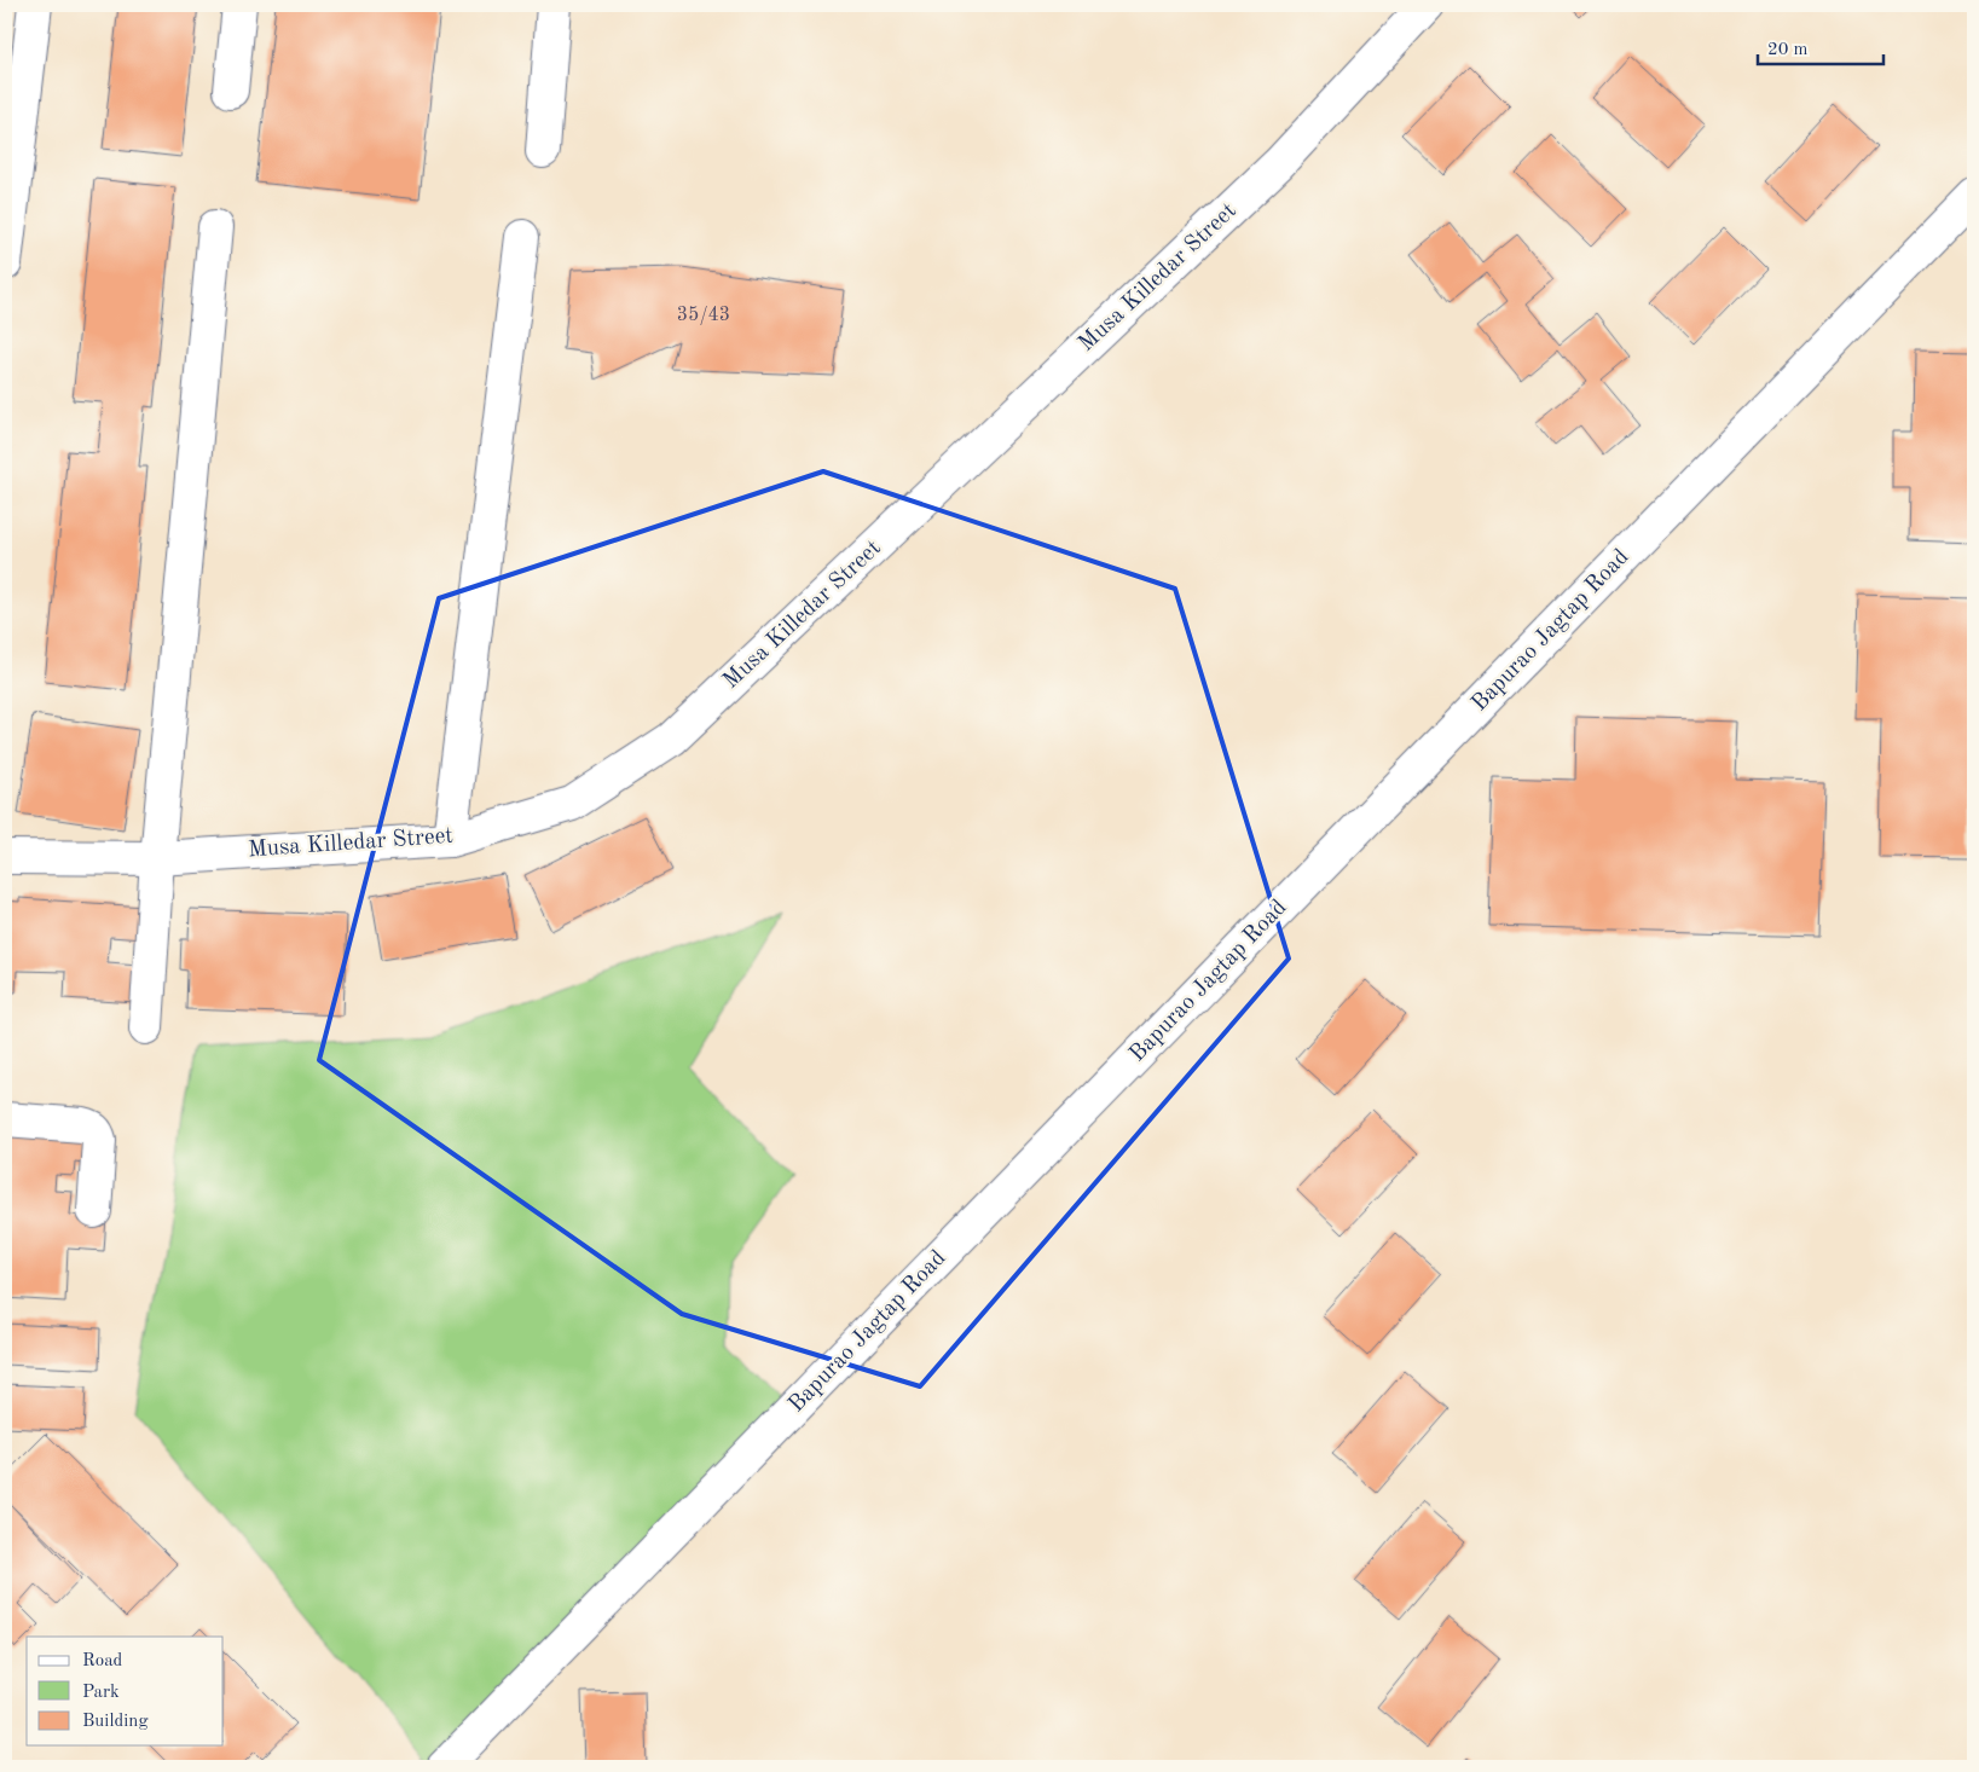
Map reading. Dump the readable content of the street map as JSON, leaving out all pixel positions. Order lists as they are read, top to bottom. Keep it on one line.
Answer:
{"streets":{"street":["Musa Killedar Street","Bapurao Jagtap Road"]},"house_numbers":["35/43"],"legend":["Road","Park","Building"],"scale_bar":"20 m"}
